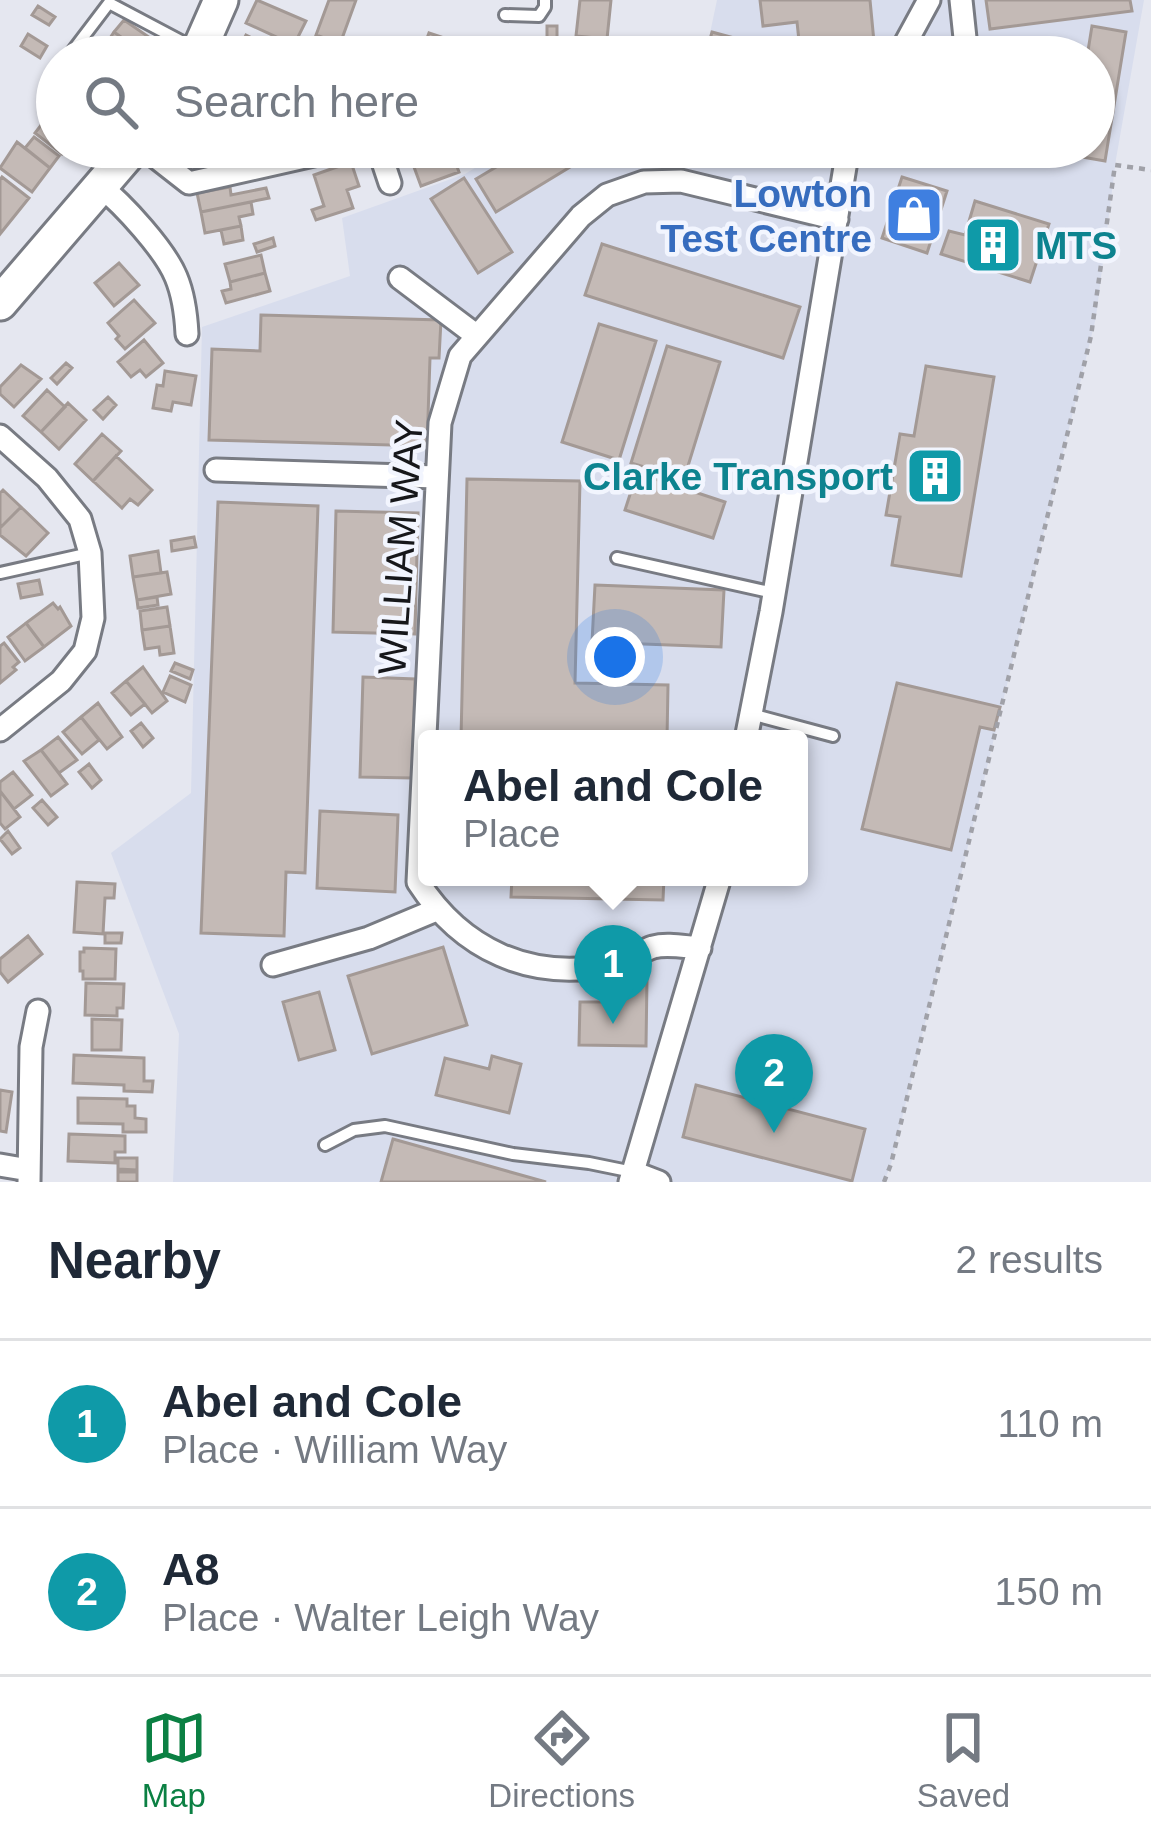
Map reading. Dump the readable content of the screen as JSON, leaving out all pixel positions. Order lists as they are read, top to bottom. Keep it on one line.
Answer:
{"streets":{"street":["WILLIAM WAY"]},"places":{"shop":["Lowton Test Centre"],"building":["MTS","Clarke Transport"]},"page":{"search":"Search here","popup":["Abel and Cole","Place"],"pins":["1","2"],"heading":["Nearby","2 results"],"list":[{"mark":"1","name":"Abel and Cole","note":"Place · William Way","value":"110 m"},{"mark":"2","name":"A8","note":"Place · Walter Leigh Way","value":"150 m"}],"nav":["Map","Directions","Saved"]}}
